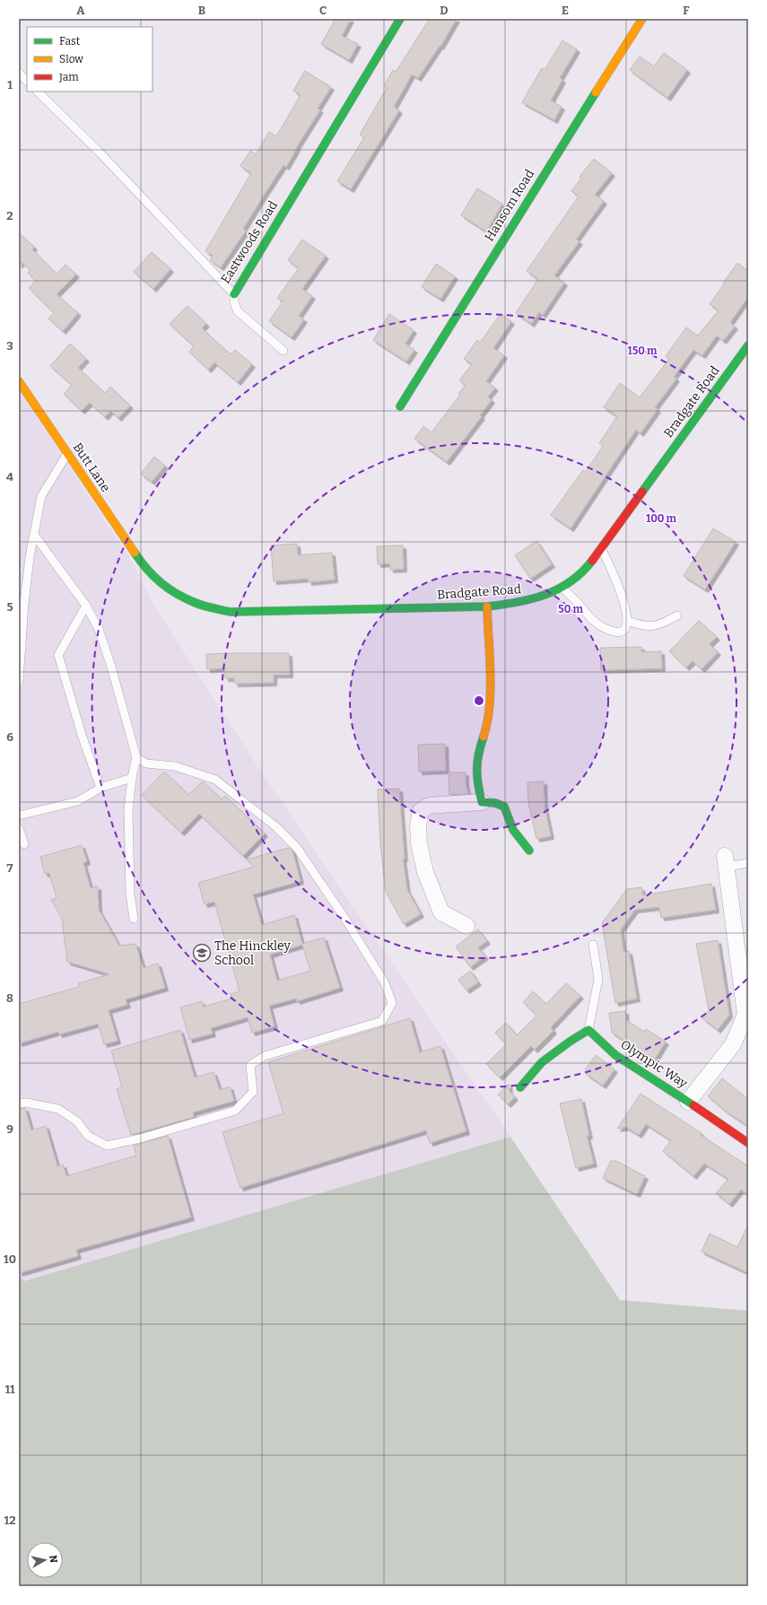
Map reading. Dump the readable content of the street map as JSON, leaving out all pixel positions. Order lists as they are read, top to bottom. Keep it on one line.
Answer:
{"streets":{"street":["Hansom Road","Eastwoods Road","Bradgate Road","Butt Lane","Olympic Way"]},"crossings":[["Bradgate Road","Butt Lane"]],"places":{"school or university":["The Hinckley School"]},"legend":["Fast","Slow","Jam"],"north":"right","grid":{"columns":["A","B","C","D","E","F"],"rows":["1","2","3","4","5","6","7","8","9","10","11","12"]},"rings":["150 m","100 m","50 m"]}
